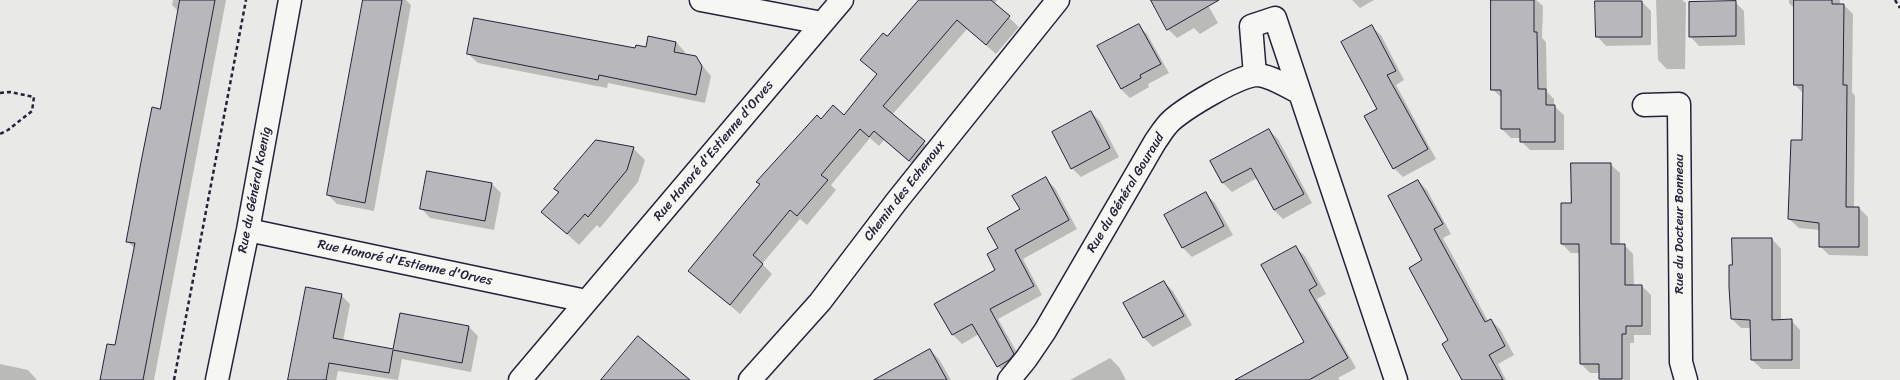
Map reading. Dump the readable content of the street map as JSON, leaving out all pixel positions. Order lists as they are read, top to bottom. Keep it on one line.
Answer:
{"streets":{"street":["Rue Honoré d'Estienne d'Orves","Rue du Général Koenig","Chemin des Echenoux","Rue du Général Gouraud","Rue du Docteur Bonneau"]},"crossings":[["Rue Honoré d'Estienne d'Orves","Rue du Général Koenig"]]}
